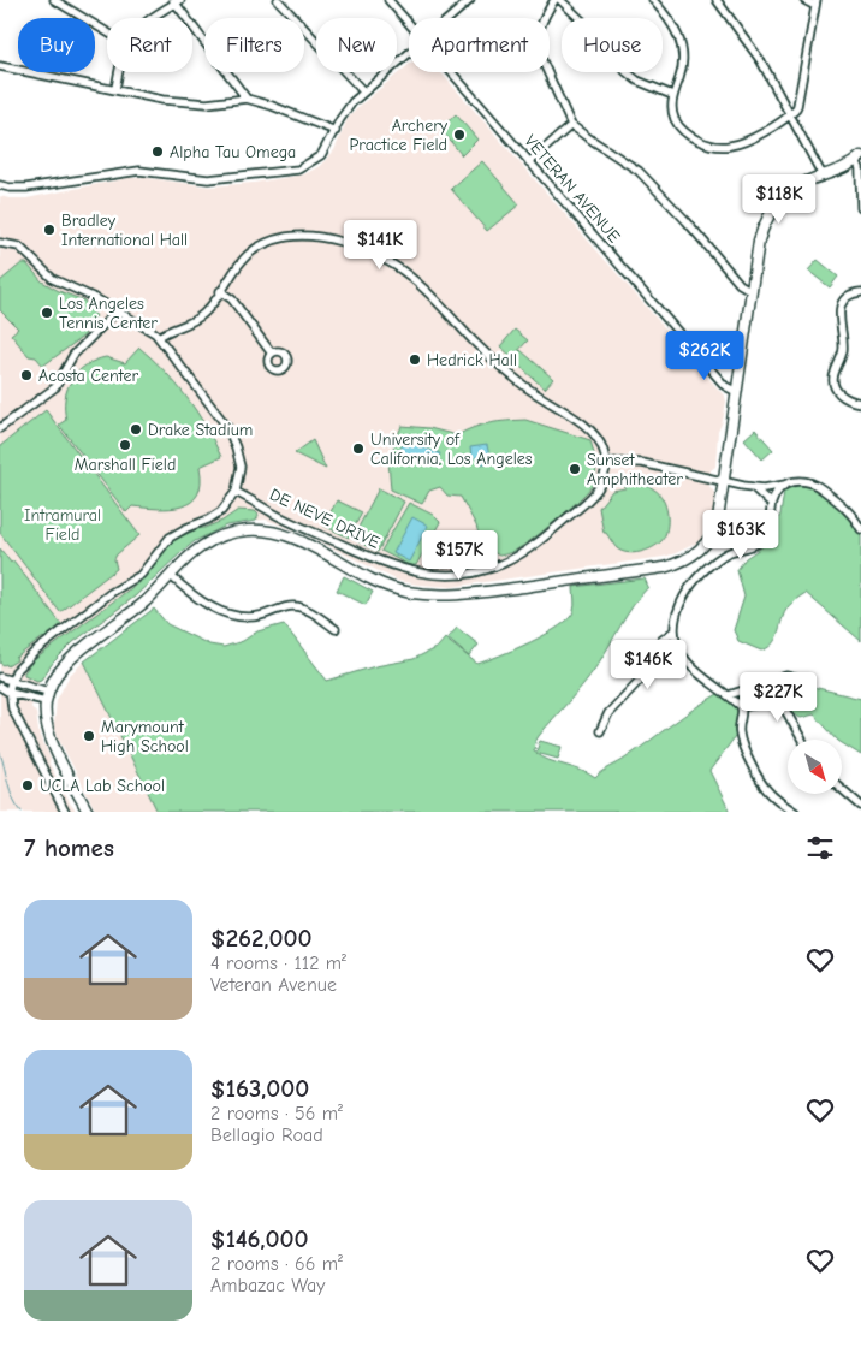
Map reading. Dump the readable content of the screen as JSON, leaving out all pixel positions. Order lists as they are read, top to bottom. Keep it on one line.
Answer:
{"streets":{"street":["VETERAN AVENUE","DE NEVE DRIVE"]},"parks":["Intramural Field"],"places":["Archery Practice Field","Alpha Tau Omega","Bradley International Hall","Los Angeles Tennis Center","Hedrick Hall","Acosta Center","Drake Stadium","Marshall Field","University of California, Los Angeles","Sunset Amphitheater","Marymount High School","UCLA Lab School"],"north":"bottom right","page":{"chip":["Buy","Rent","Filters","New","Apartment","House"],"price":["$118K","$141K","$262K","$163K","$157K","$146K","$227K"],"heading":"7 homes","list":[{"name":"$262,000","note":"4 rooms · 112 m² · Veteran Avenue"},{"name":"$163,000","note":"2 rooms · 56 m² · Bellagio Road"},{"name":"$146,000","note":"2 rooms · 66 m² · Ambazac Way"}]}}
